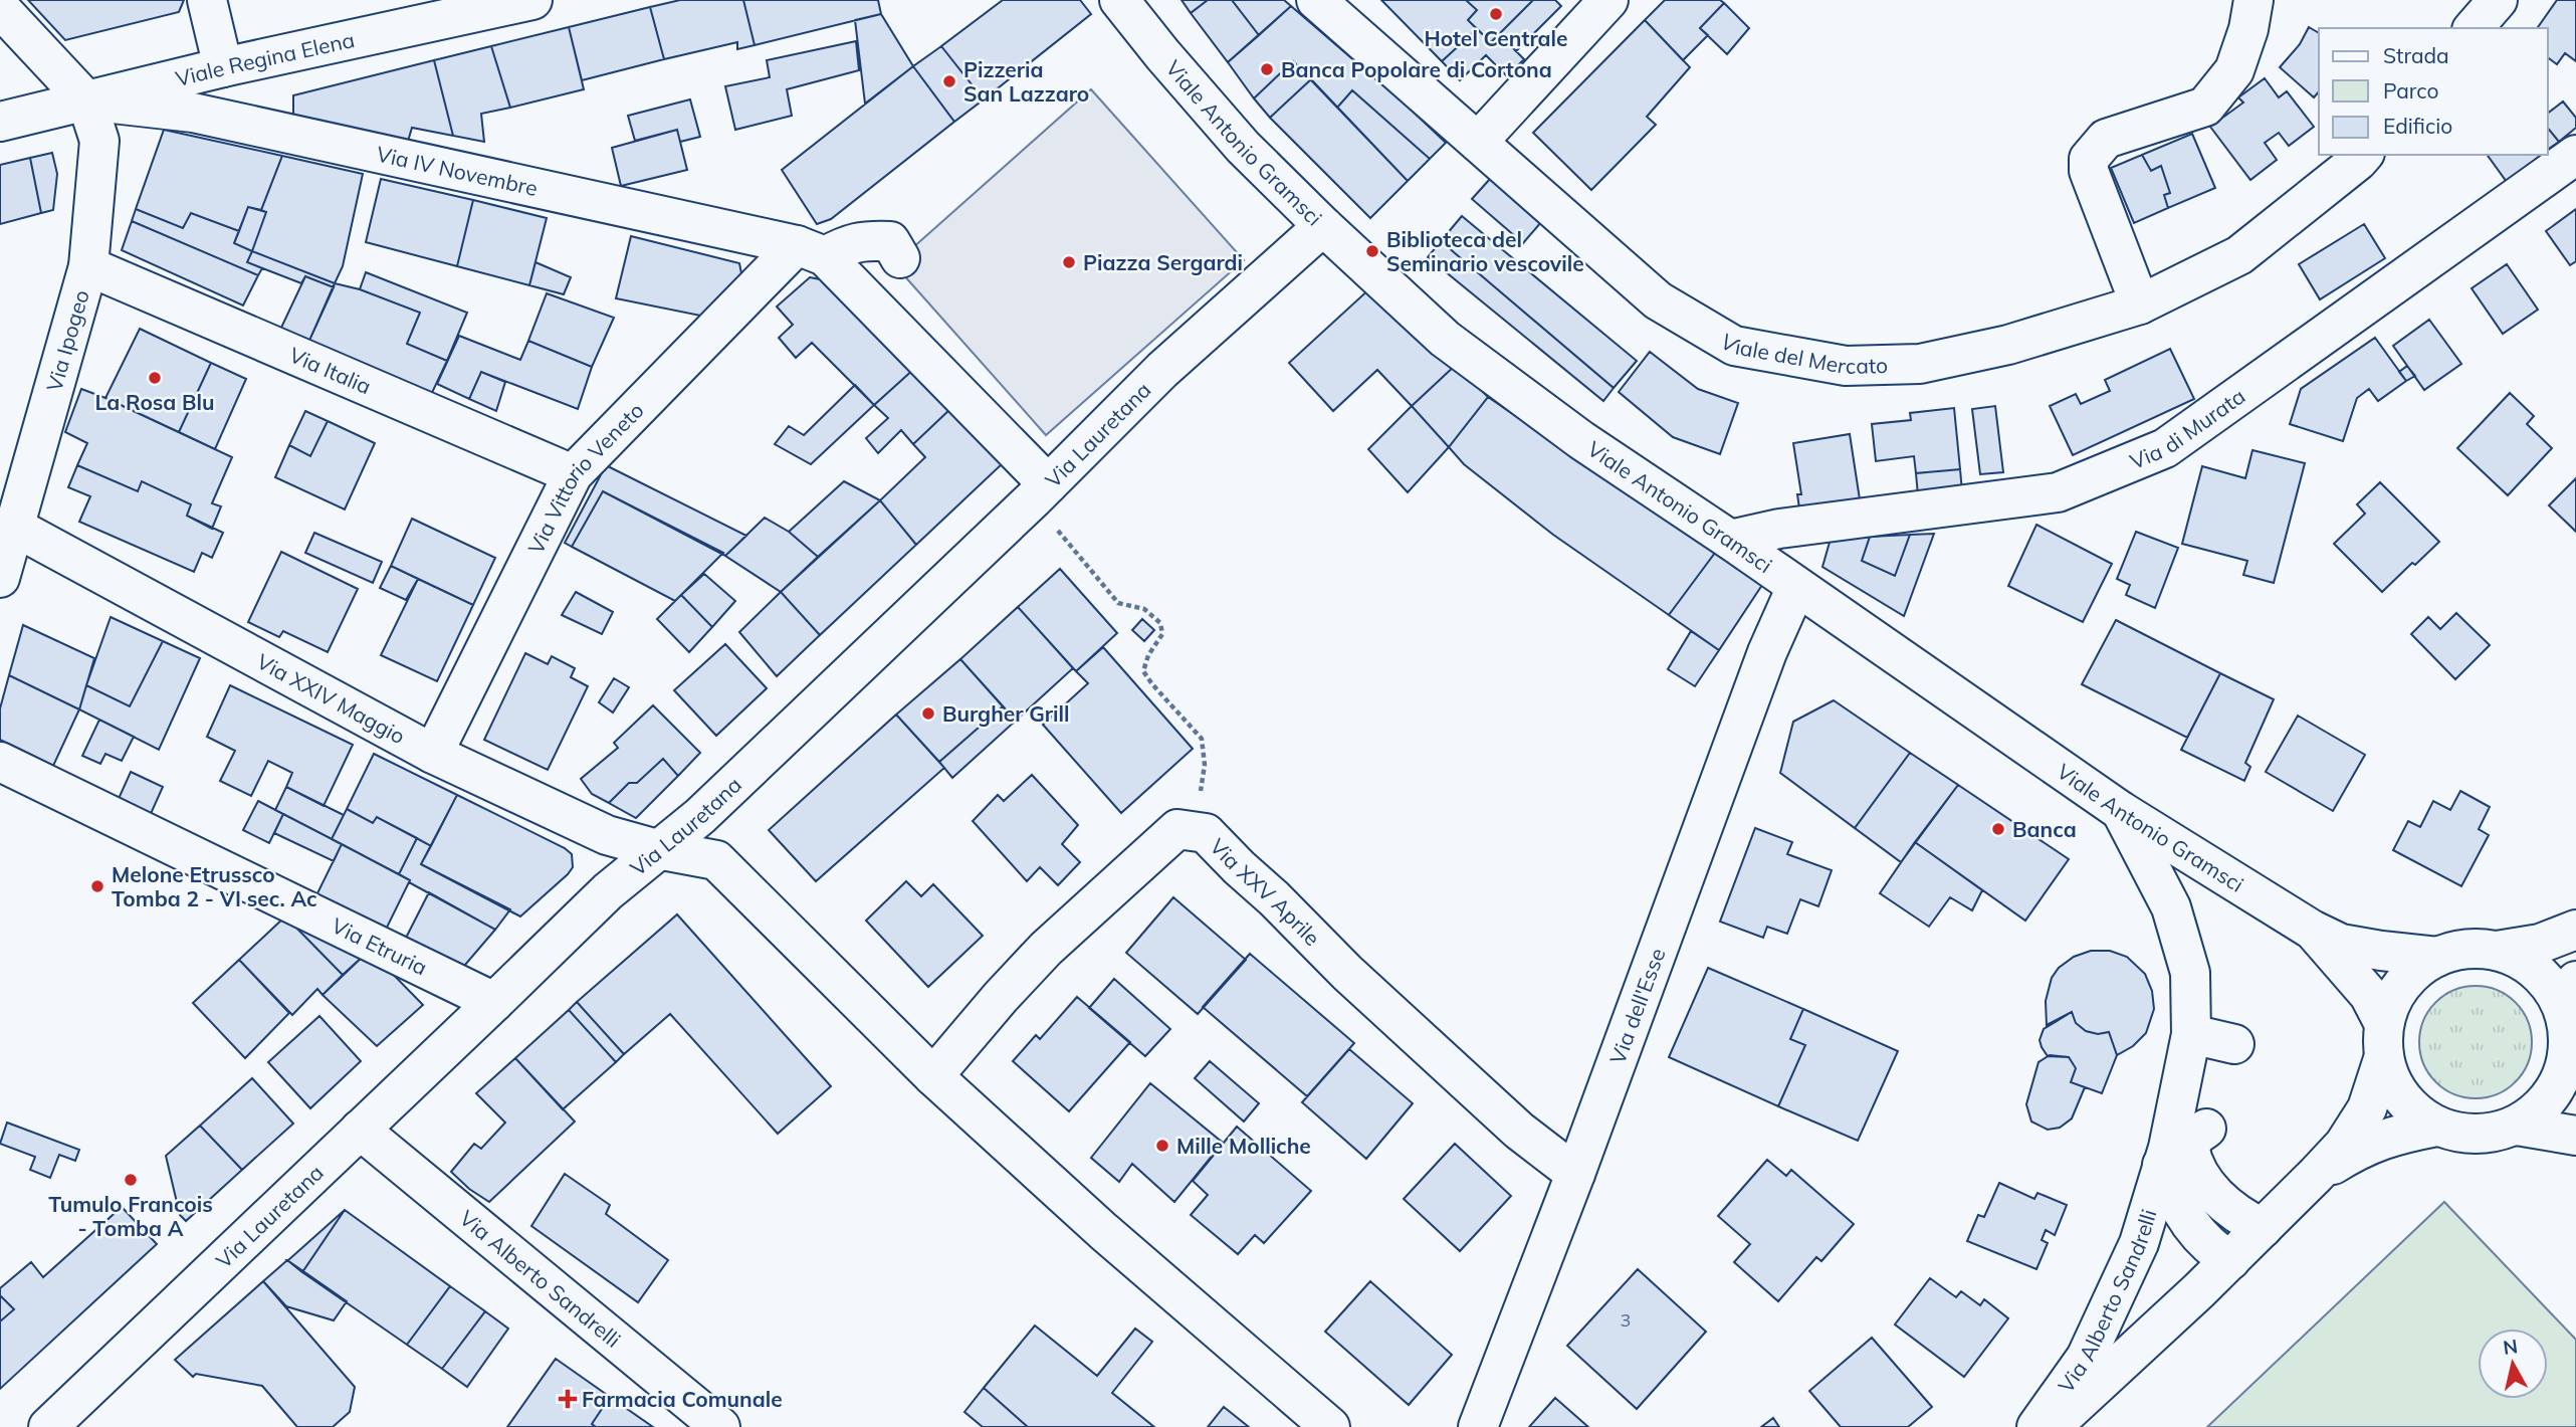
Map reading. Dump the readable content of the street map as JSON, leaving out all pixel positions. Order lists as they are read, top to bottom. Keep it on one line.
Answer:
{"streets":{"street":["Viale Regina Elena","Viale Antonio Gramsci","Via IV Novembre","Via Ipogeo","Viale del Mercato","Via Italia","Via di Murata","Via Lauretana","Via Vittorio Veneto","Via XXIV Maggio","Via XXV Aprile","Via Etruria","Via dell'Esse","Via Alberto Sandrelli"]},"crossings":[["Viale Regina Elena","Via IV Novembre"],["Viale Regina Elena","Via Ipogeo"],["Viale Antonio Gramsci","Via di Murata"],["Viale Antonio Gramsci","Via Lauretana"],["Viale Antonio Gramsci","Via dell'Esse"],["Viale Antonio Gramsci","Via Alberto Sandrelli"],["Via IV Novembre","Via Ipogeo"],["Via IV Novembre","Via Vittorio Veneto"],["Via Ipogeo","Via Italia"],["Via Ipogeo","Via XXIV Maggio"],["Via Italia","Via Vittorio Veneto"],["Via Lauretana","Via XXIV Maggio"],["Via Lauretana","Via Etruria"],["Via Lauretana","Via Alberto Sandrelli"],["Via Vittorio Veneto","Via XXIV Maggio"],["Via XXV Aprile","Via dell'Esse"]],"places":{"other":["Hotel Centrale","Banca Popolare di Cortona","Pizzeria San Lazzaro","Biblioteca del Seminario vescovile","Piazza Sergardi","La Rosa Blu","Burgher Grill","Banca","Melone Etrussco Tomba 2 - VI sec. Ac","Mille Molliche","Tumulo Francois - Tomba A"],"health":["Farmacia Comunale"]},"house_numbers":["3"],"legend":["Strada","Parco","Edificio"],"north":"top"}
